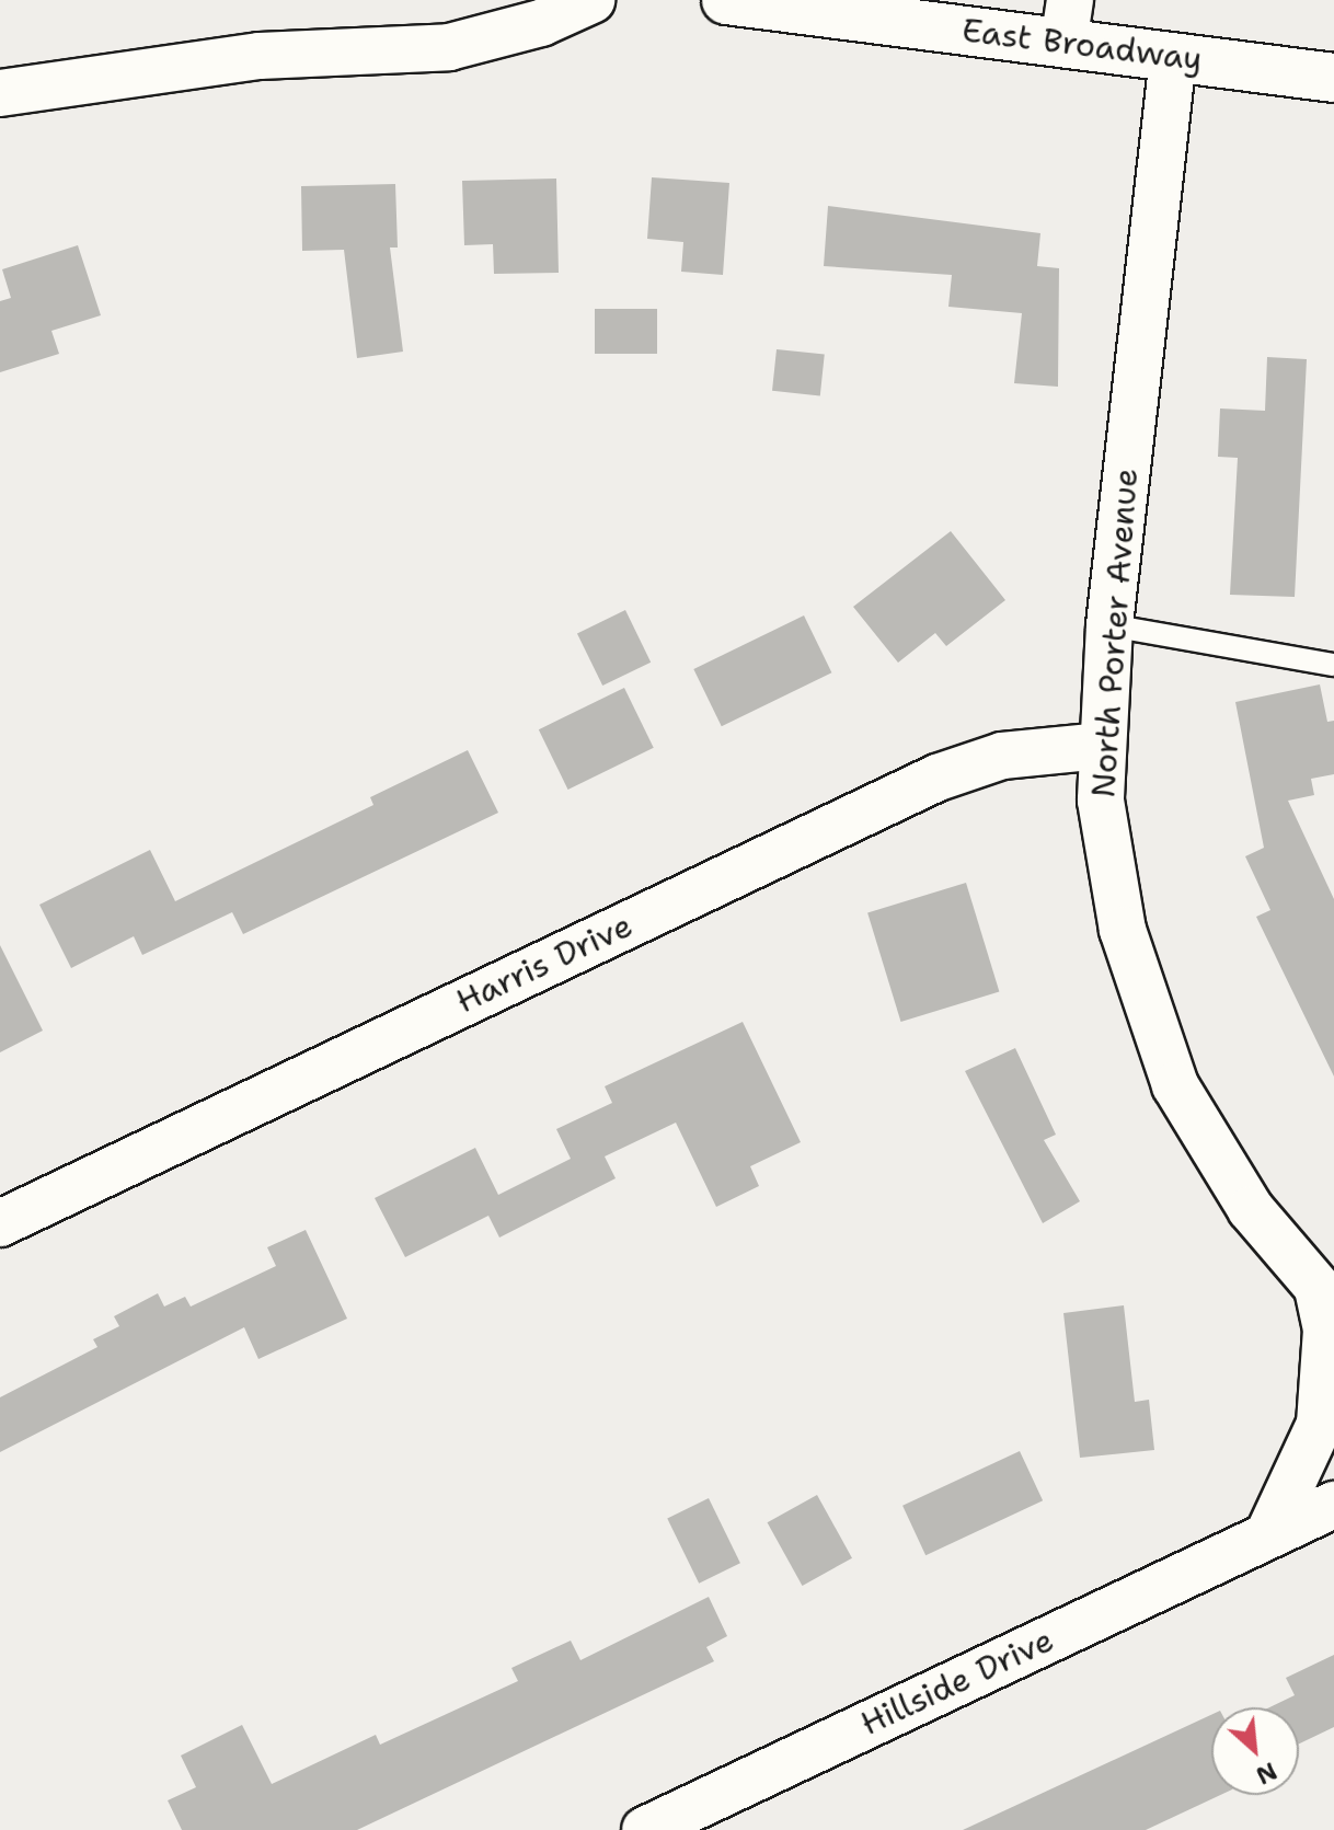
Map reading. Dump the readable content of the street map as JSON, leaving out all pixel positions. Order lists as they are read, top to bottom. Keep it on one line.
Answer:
{"streets":{"main road":["East Broadway"],"street":["North Porter Avenue","Harris Drive","Hillside Drive"]},"crossings":[["East Broadway","North Porter Avenue"],["North Porter Avenue","Harris Drive"]],"north":"bottom right"}
